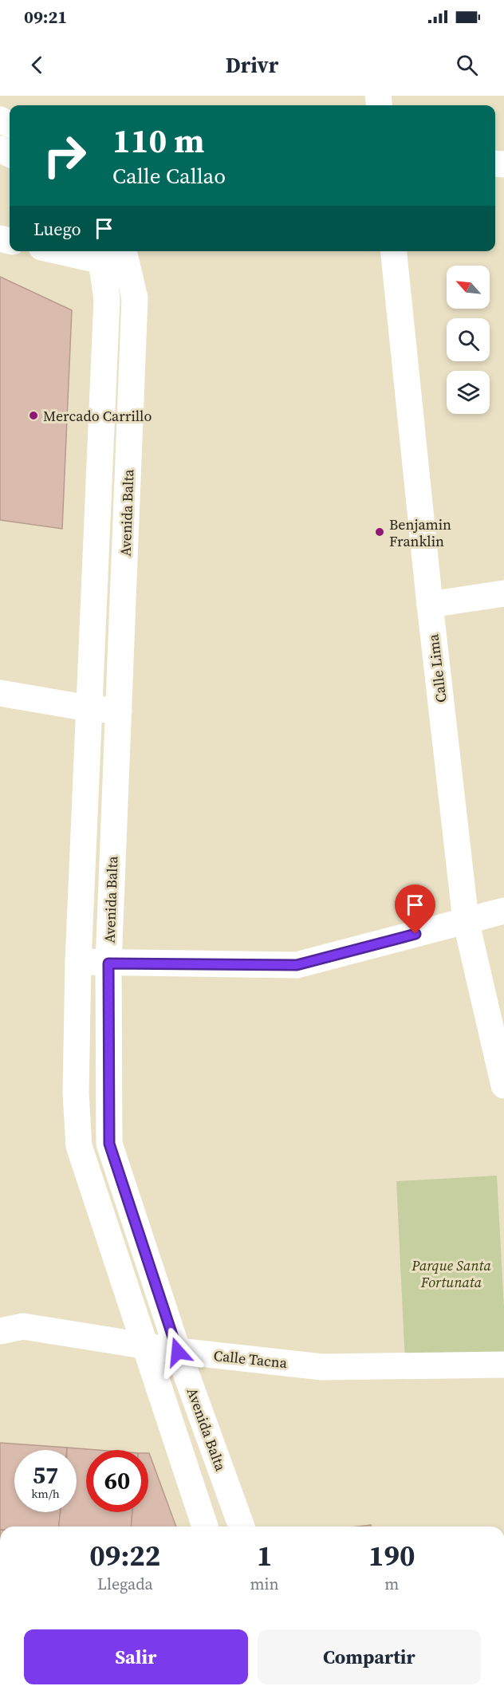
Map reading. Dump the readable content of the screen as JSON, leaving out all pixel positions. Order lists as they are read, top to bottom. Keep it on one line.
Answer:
{"streets":{"main road":["Avenida Balta","Calle Lima","Calle Tacna"]},"crossings":[["Avenida Balta","Calle Tacna"]],"parks":["Parque Santa Fortunata"],"places":["Mercado Carrillo","Benjamin Franklin"],"north":"top left","page":{"status":"09:21","header":"Drivr","turn":["110 m","Calle Callao"],"then":"Luego","speed":"57 km/h","limit":"60","eta":["09:22","Llegada","1","min","190","m"],"buttons":["Salir","Compartir"]}}
